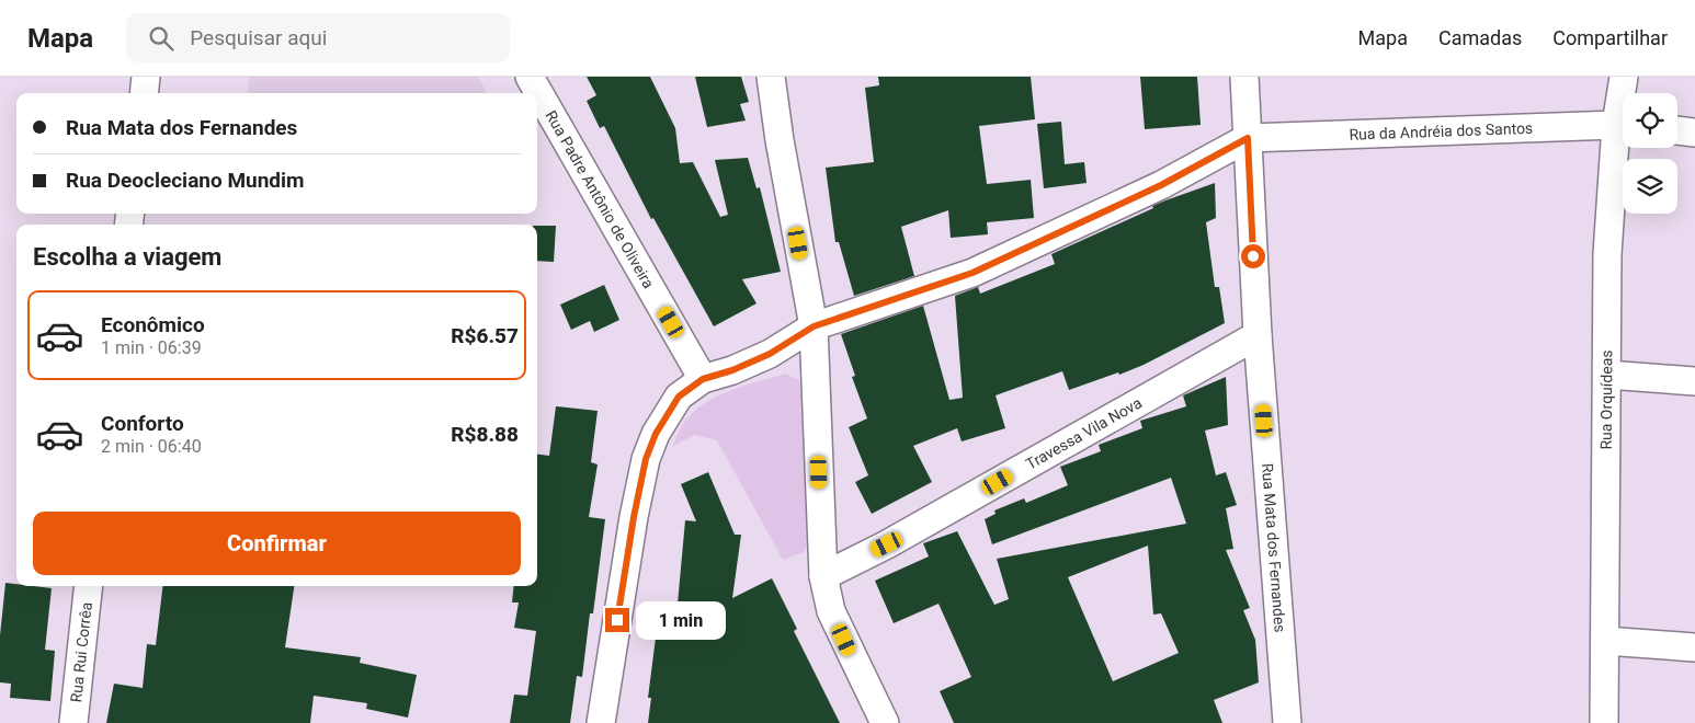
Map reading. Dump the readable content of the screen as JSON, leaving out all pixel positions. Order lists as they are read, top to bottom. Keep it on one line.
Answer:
{"streets":{"street":["Rua da Andréia dos Santos","Rua Padre Antônio de Oliveira","Rua Orquídeas","Travessa Vila Nova","Rua Mata dos Fernandes","Rua Rui Corrêa"]},"crossings":[["Rua da Andréia dos Santos","Rua Mata dos Fernandes"],["Travessa Vila Nova","Rua Mata dos Fernandes"]],"page":{"header":"Mapa","search":"Pesquisar aqui","nav":["Mapa","Camadas","Compartilhar"],"banner":["Rua Mata dos Fernandes","Rua Deocleciano Mundim"],"heading":"Escolha a viagem","list":[{"name":"Econômico","note":"1 min · 06:39","value":"R$6.57"},{"name":"Conforto","note":"2 min · 06:40","value":"R$8.88"}],"buttons":"Confirmar","bubble":"1 min"}}
